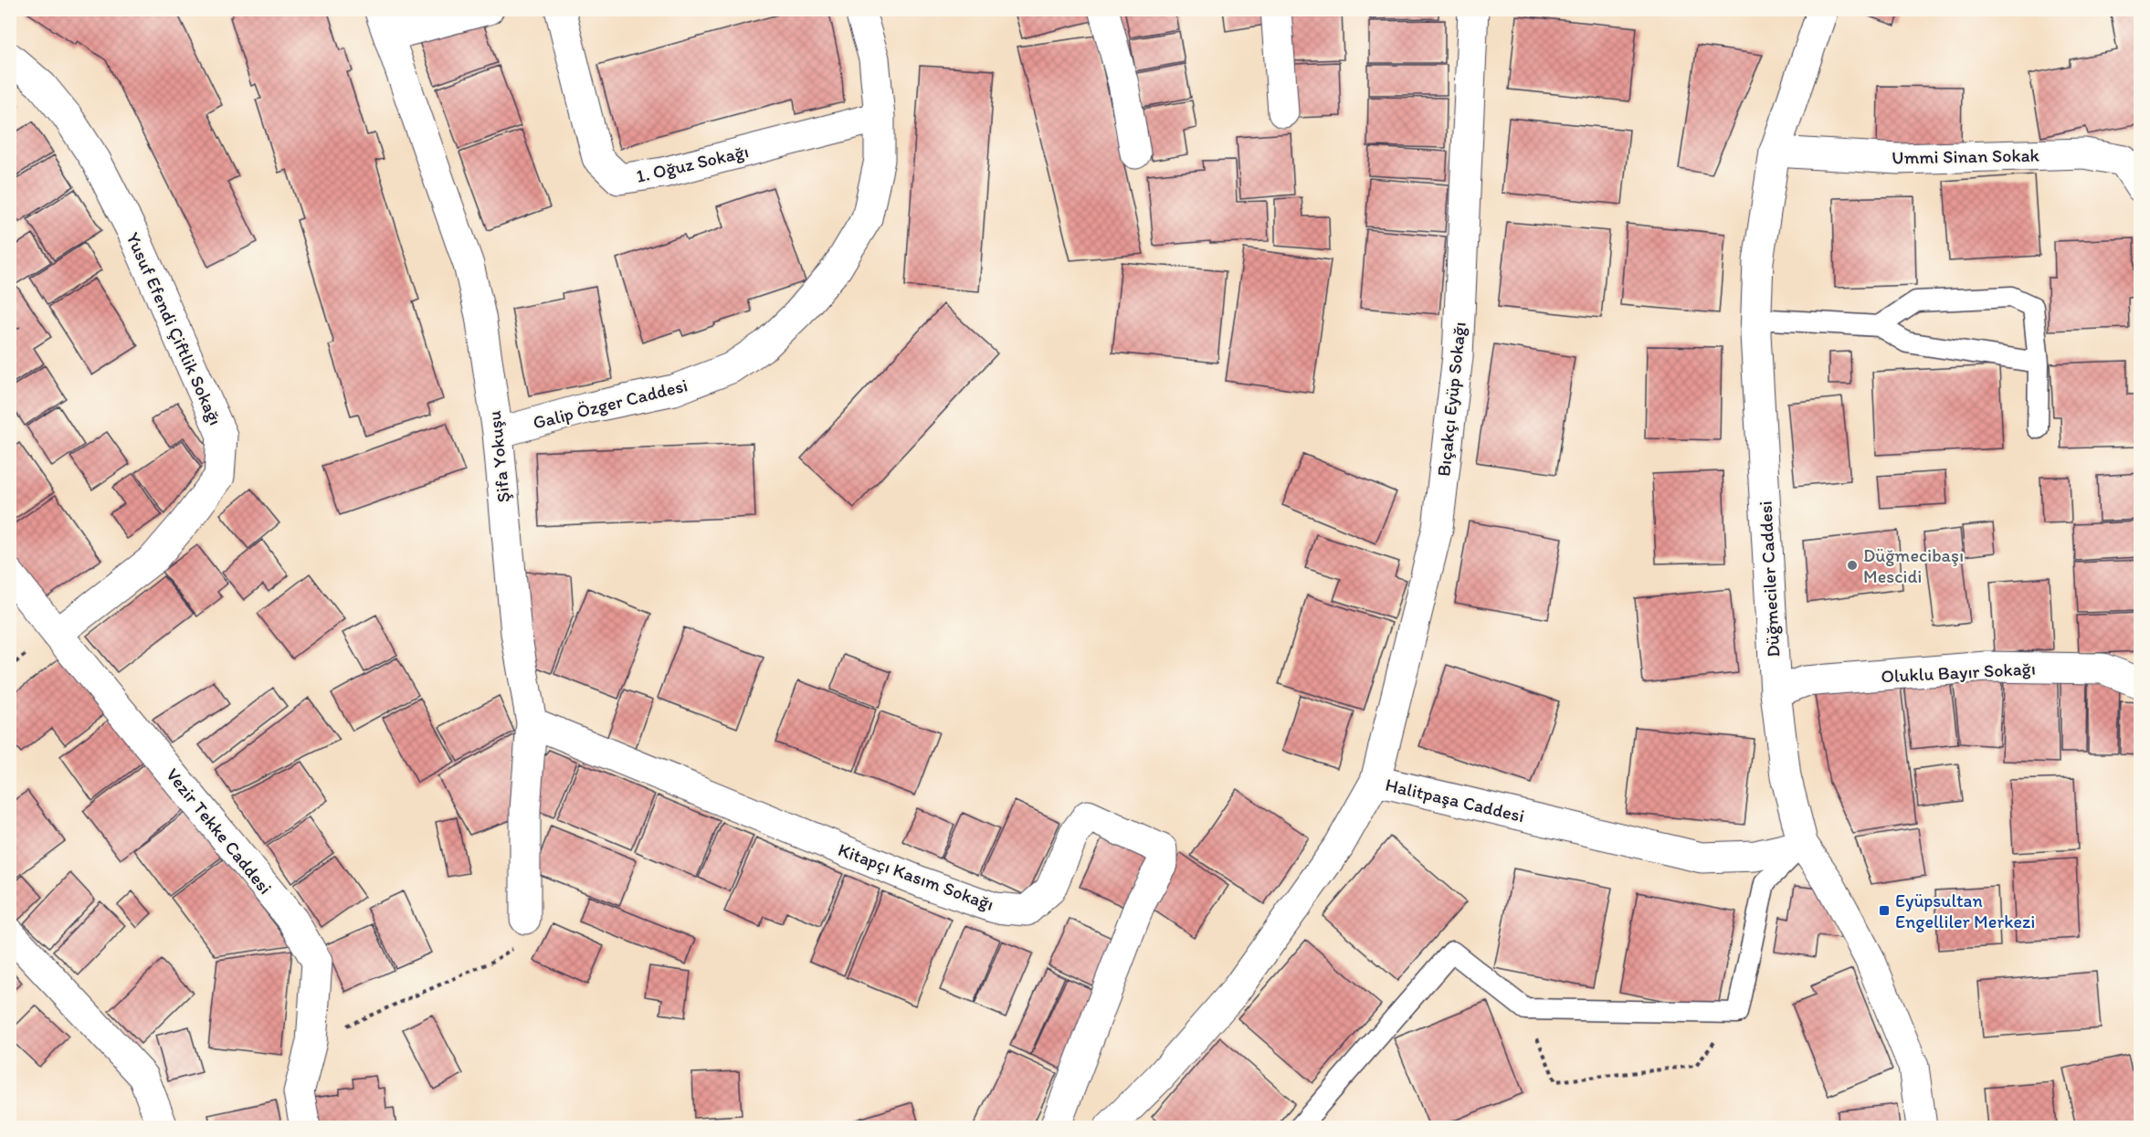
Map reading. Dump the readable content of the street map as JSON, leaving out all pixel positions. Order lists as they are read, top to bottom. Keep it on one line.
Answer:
{"streets":{"street":["Ummi Sinan Sokak","1. Oğuz Sokağı","Yusuf Efendi Çiftlik Sokağı","Bıçakçı Eyüp Sokağı","Galip Özger Caddesi","Şifa Yokuşu","Düğmeciler Caddesi","Oluklu Bayır Sokağı","Halitpaşa Caddesi","Vezir Tekke Caddesi","Kitapçı Kasım Sokağı"]},"crossings":[["Ummi Sinan Sokak","Düğmeciler Caddesi"],["1. Oğuz Sokağı","Galip Özger Caddesi"],["Yusuf Efendi Çiftlik Sokağı","Vezir Tekke Caddesi"],["Bıçakçı Eyüp Sokağı","Halitpaşa Caddesi"],["Galip Özger Caddesi","Şifa Yokuşu"],["Şifa Yokuşu","Kitapçı Kasım Sokağı"],["Düğmeciler Caddesi","Oluklu Bayır Sokağı"],["Düğmeciler Caddesi","Halitpaşa Caddesi"]],"places":{"other":["Düğmecibaşı Mescidi"],"transit":["Eyüpsultan Engelliler Merkezi"]}}
